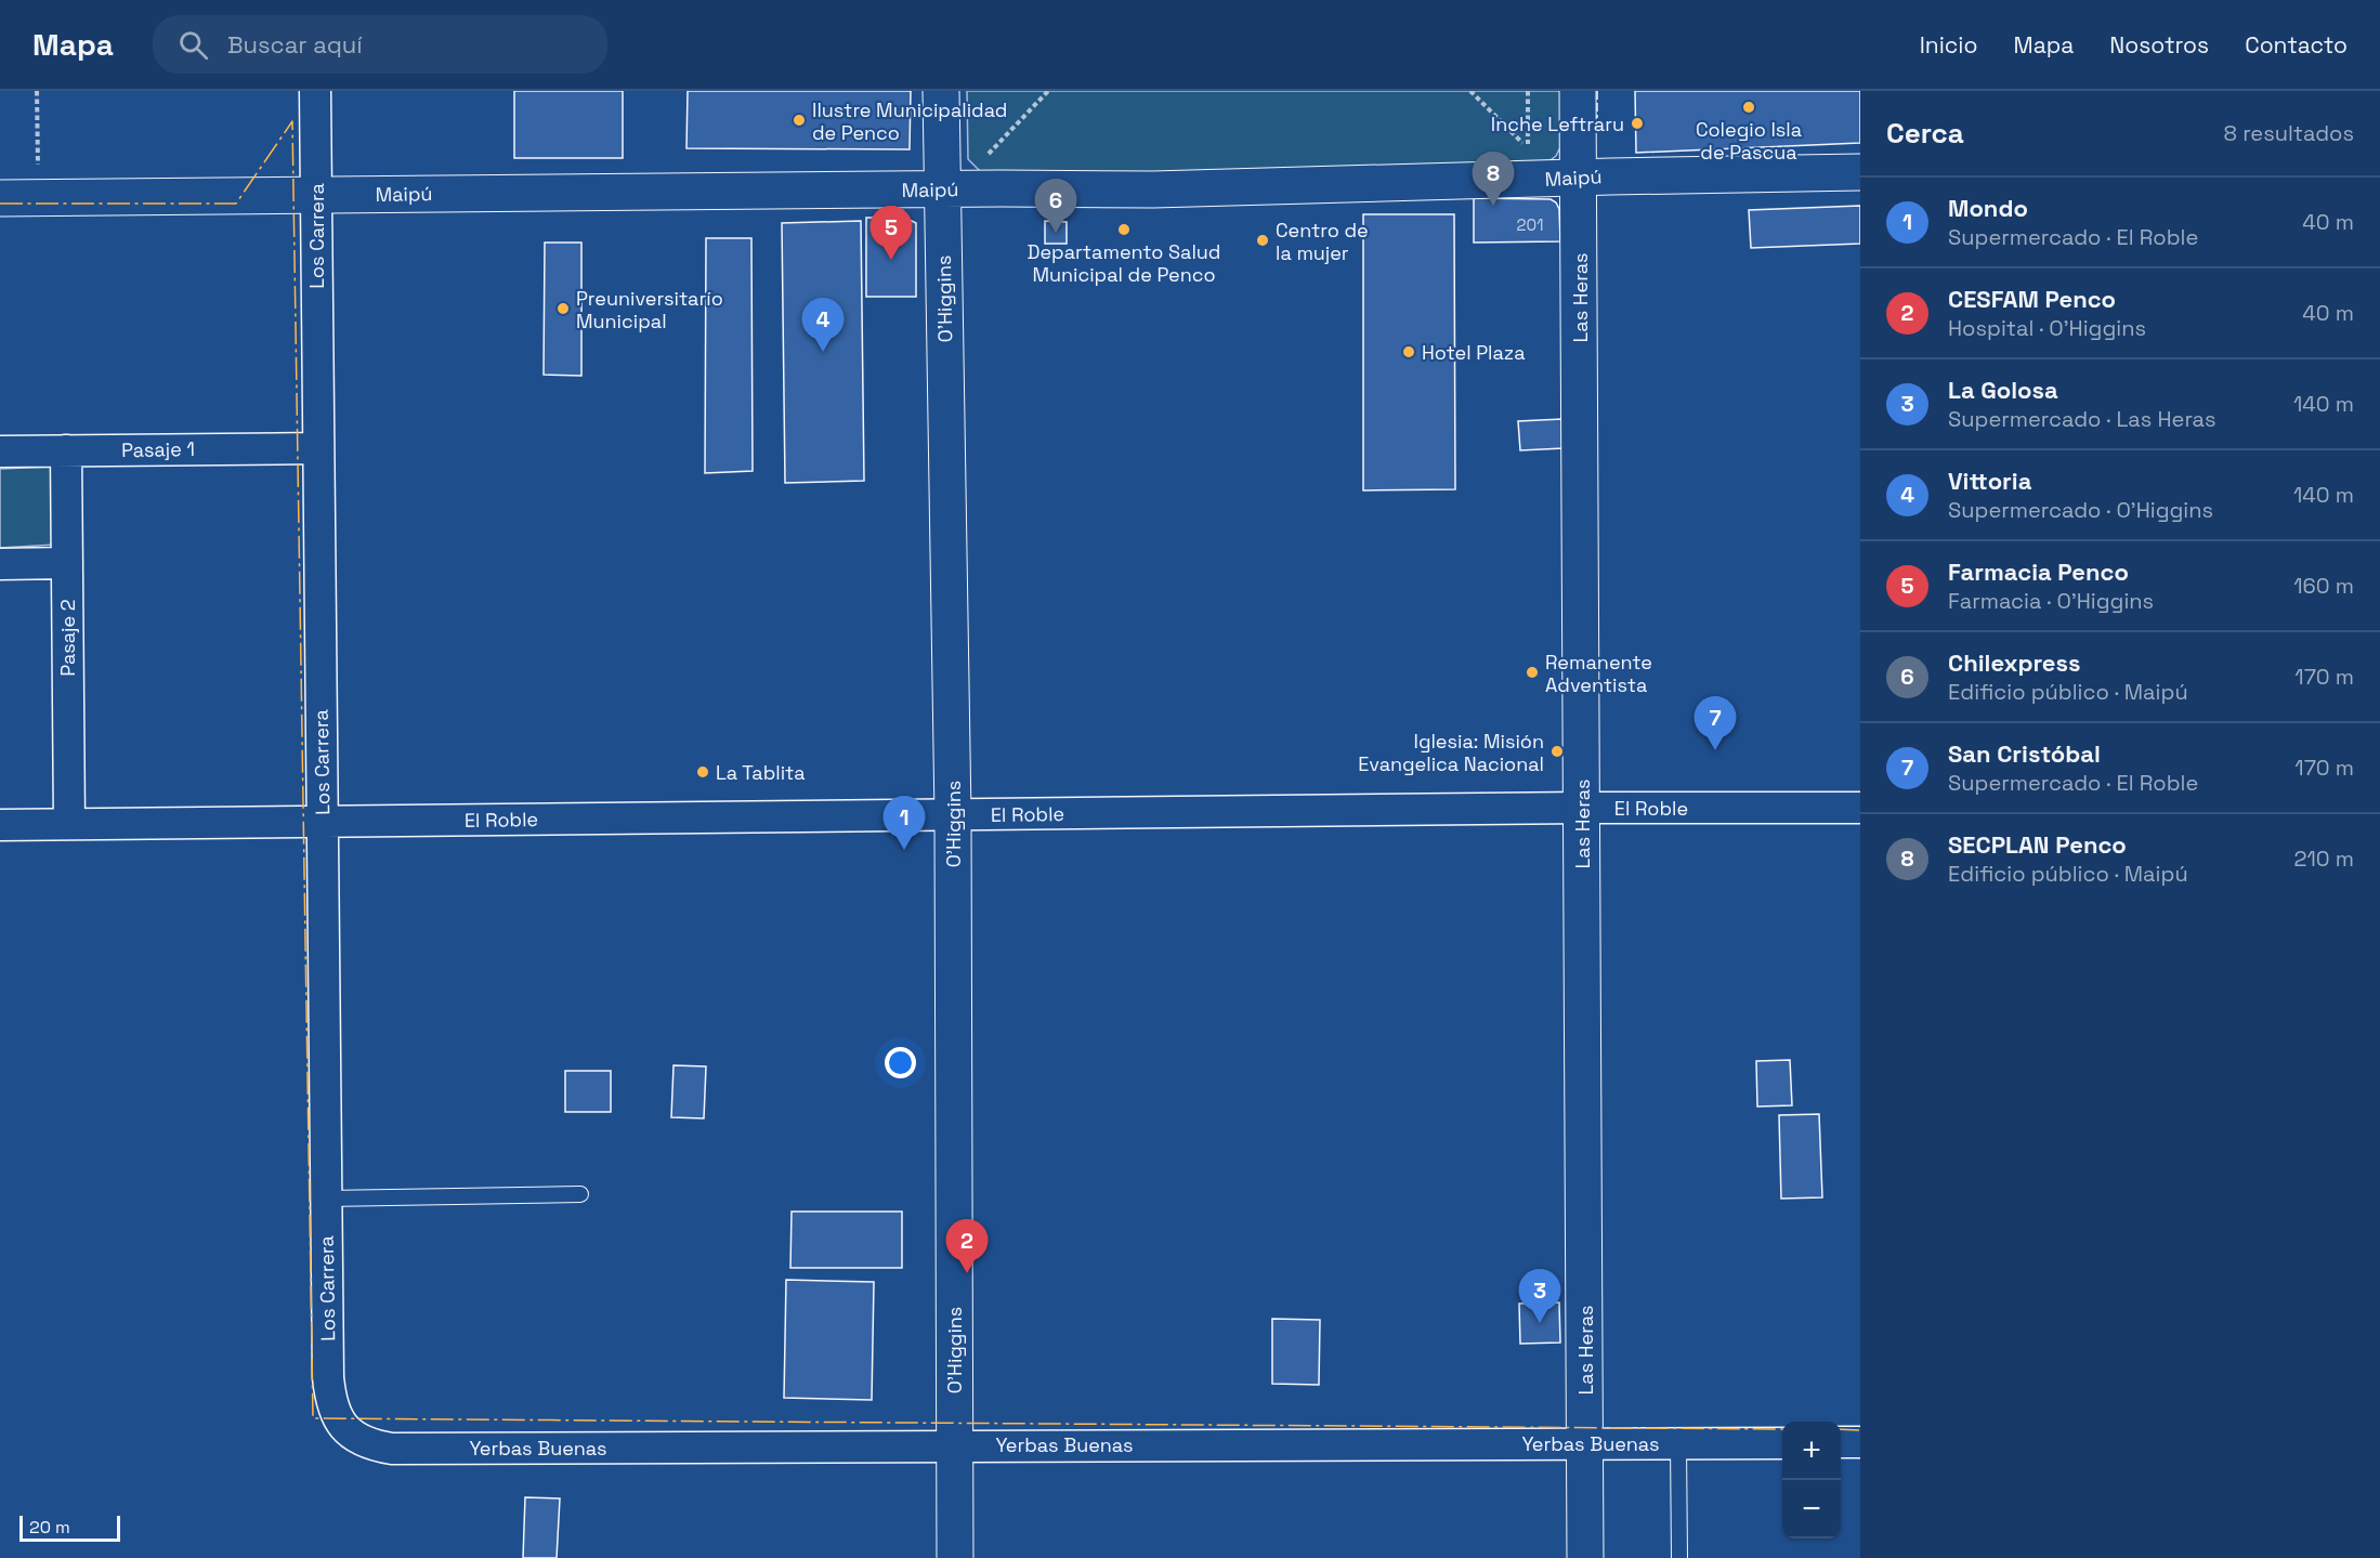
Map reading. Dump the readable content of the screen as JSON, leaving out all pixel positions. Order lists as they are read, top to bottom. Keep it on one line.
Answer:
{"streets":{"main road":["Maipú","Las Heras","O'Higgins"],"street":["Los Carrera","Pasaje 1","Pasaje 2","El Roble","Yerbas Buenas"]},"crossings":[["Maipú","Los Carrera"],["Maipú","Las Heras"],["Maipú","O'Higgins"],["Los Carrera","Pasaje 1"],["Los Carrera","El Roble"],["Los Carrera","Yerbas Buenas"],["Las Heras","El Roble"],["Las Heras","Yerbas Buenas"],["O'Higgins","El Roble"],["O'Higgins","Yerbas Buenas"],["Pasaje 1","Pasaje 2"],["Pasaje 2","El Roble"]],"places":["Colegio Isla de Pascua","Ilustre Municipalidad de Penco","Inche Leftraru","Departamento Salud Municipal de Penco","Centro de la mujer","Preuniversitarío Municipal","Hotel Plaza","Remanente Adventista","Iglesia: Misión Evangelica Nacional","La Tablita"],"house_numbers":["201"],"scale_bar":"20 m","page":{"header":"Mapa","search":"Buscar aquí","nav":["Inicio","Mapa","Nosotros","Contacto"],"heading":["Cerca","8 resultados"],"pins":["8","6","5","4","7","1","2","3"],"list":[{"mark":"1","name":"Mondo","note":"Supermercado · El Roble","value":"40 m"},{"mark":"2","name":"CESFAM Penco","note":"Hospital · O'Higgins","value":"40 m"},{"mark":"3","name":"La Golosa","note":"Supermercado · Las Heras","value":"140 m"},{"mark":"4","name":"Vittoria","note":"Supermercado · O'Higgins","value":"140 m"},{"mark":"5","name":"Farmacia Penco","note":"Farmacia · O'Higgins","value":"160 m"},{"mark":"6","name":"Chilexpress","note":"Edificio público · Maipú","value":"170 m"},{"mark":"7","name":"San Cristóbal","note":"Supermercado · El Roble","value":"170 m"},{"mark":"8","name":"SECPLAN Penco","note":"Edificio público · Maipú","value":"210 m"}],"map_buttons":["+","−"],"scale":"20 m"}}
